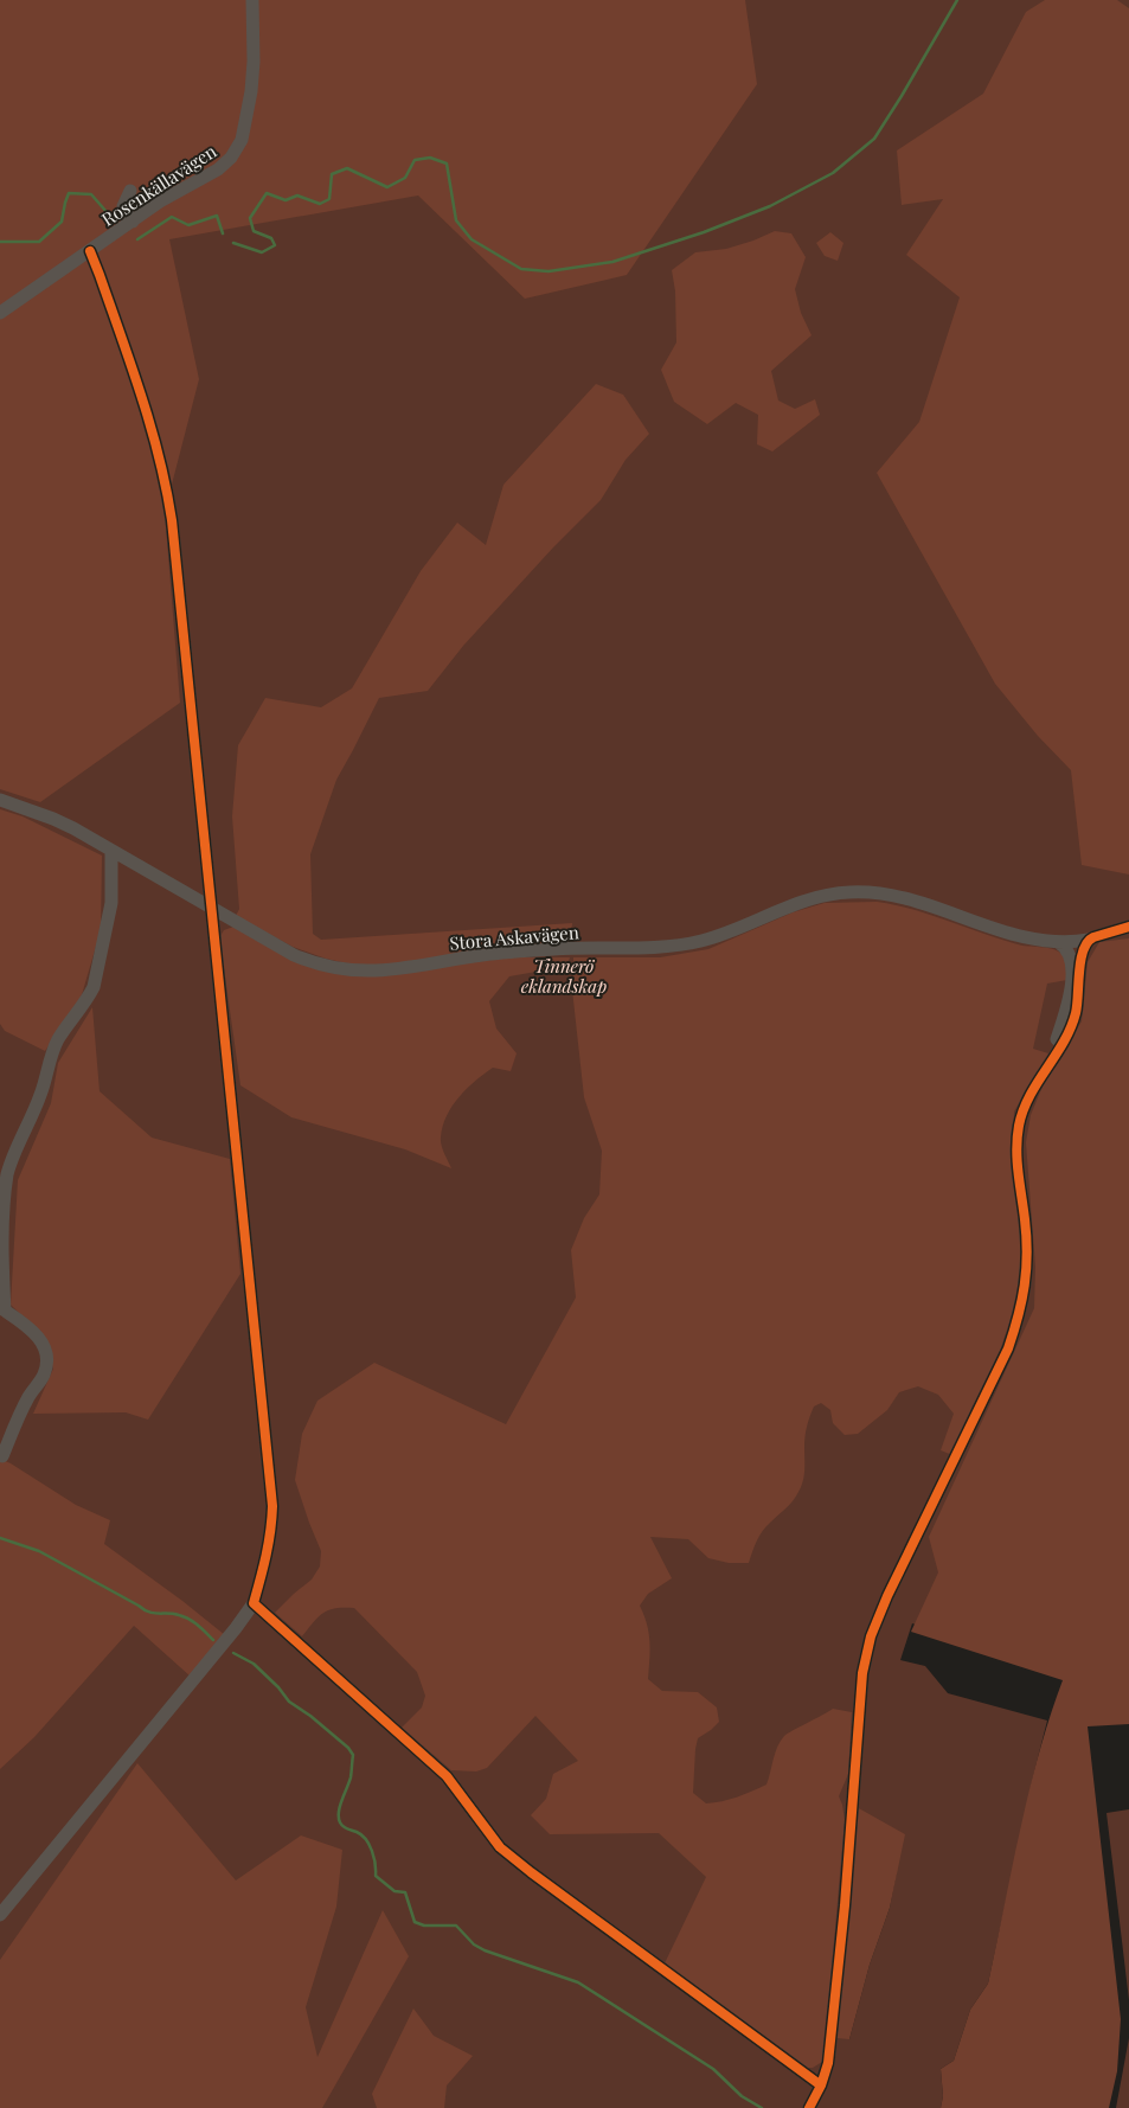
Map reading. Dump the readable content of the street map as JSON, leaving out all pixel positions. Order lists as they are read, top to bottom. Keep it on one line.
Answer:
{"streets":{"street":["Rosenkällavägen","Stora Askavägen"]},"parks":["Tinnerö eklandskap"]}
